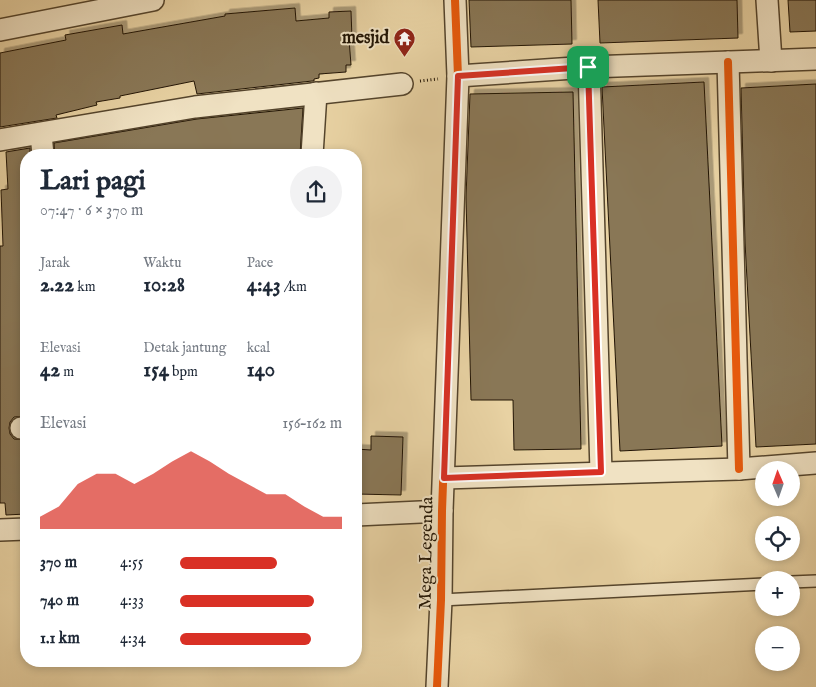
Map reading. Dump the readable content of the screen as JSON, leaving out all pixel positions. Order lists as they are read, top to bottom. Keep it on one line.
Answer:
{"streets":{"street":["Mega Legenda"]},"places":{"temple":["mesjid"]},"north":"top","page":{"heading":["Lari pagi","07:47 · 6 × 370 m"],"stats":[["Jarak","2.22 km"],["Waktu","10:28"],["Pace","4:43 /km"],["Elevasi","42 m"],["Detak jantung","154 bpm"],["kcal","140"]],"chart":["Elevasi","156–162 m"],"map_buttons":["+","−"],"list":[{"name":"370 m","note":"4:55"},{"name":"740 m","note":"4:33"},{"name":"1.1 km","note":"4:34"}]}}
